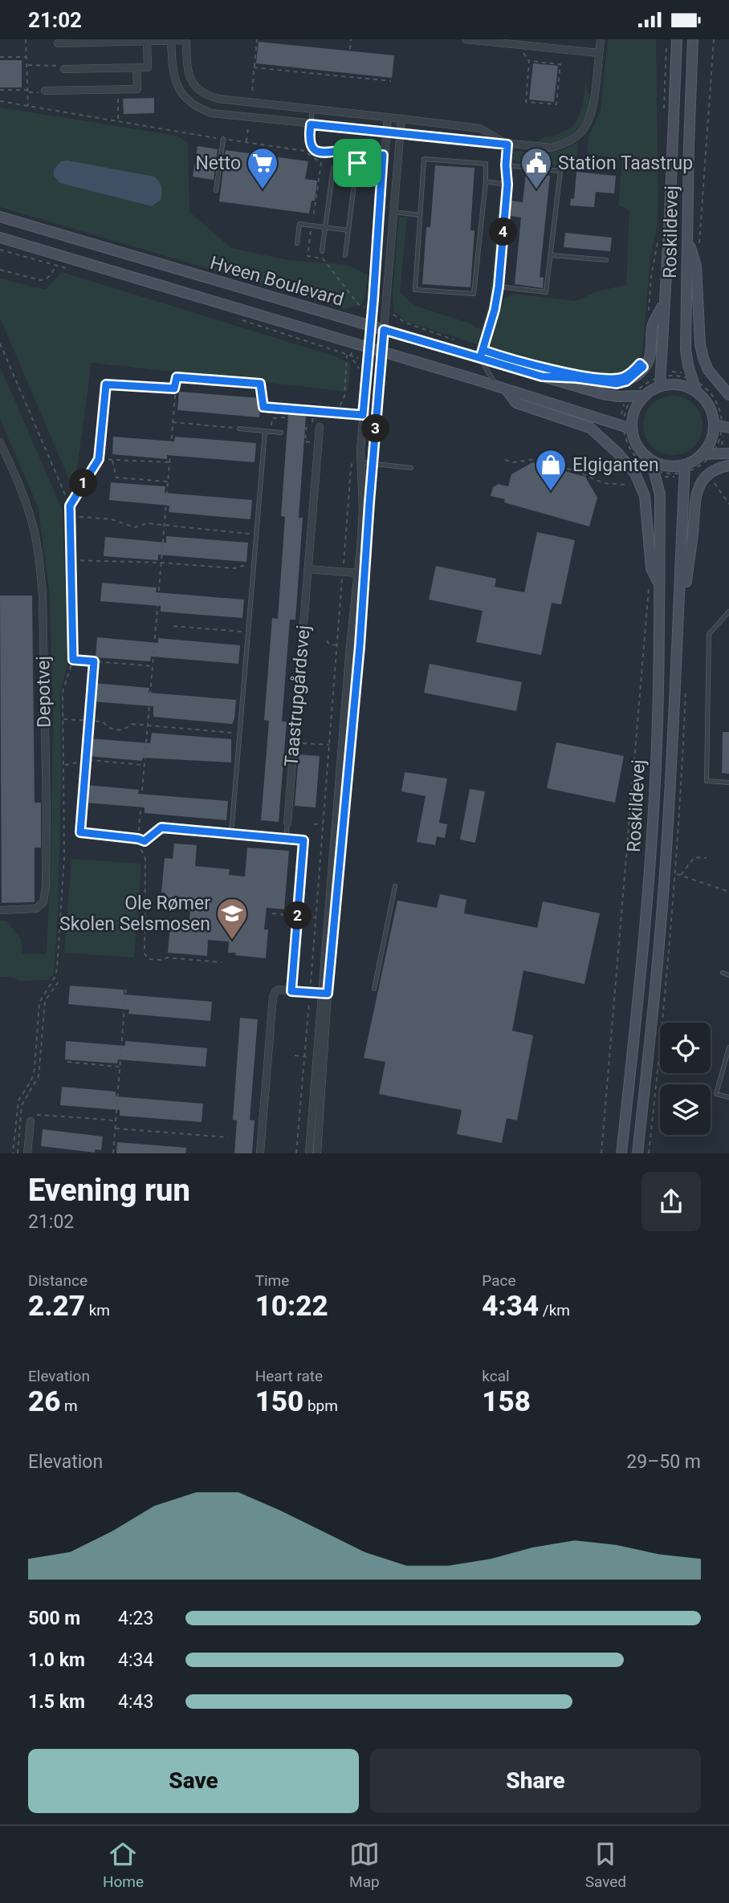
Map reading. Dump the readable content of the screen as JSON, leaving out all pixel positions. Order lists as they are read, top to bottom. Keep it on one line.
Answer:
{"streets":{"main road":["Roskildevej","Hveen Boulevard"],"street":["Depotvej","Taastrupgårdsvej"]},"places":{"supermarket":["Netto"],"public building":["Station Taastrup"],"shop":["Elgiganten"],"school or university":["Ole Rømer Skolen Selsmosen"]},"page":{"status":"21:02","pins":["4","3","1","2"],"heading":["Evening run","21:02"],"stats":[["Distance","2.27 km"],["Time","10:22"],["Pace","4:34 /km"],["Elevation","26 m"],["Heart rate","150 bpm"],["kcal","158"]],"chart":["Elevation","29–50 m"],"list":[{"name":"500 m","note":"4:23"},{"name":"1.0 km","note":"4:34"},{"name":"1.5 km","note":"4:43"}],"buttons":["Save","Share"],"tabs":["Home","Map","Saved"]}}
